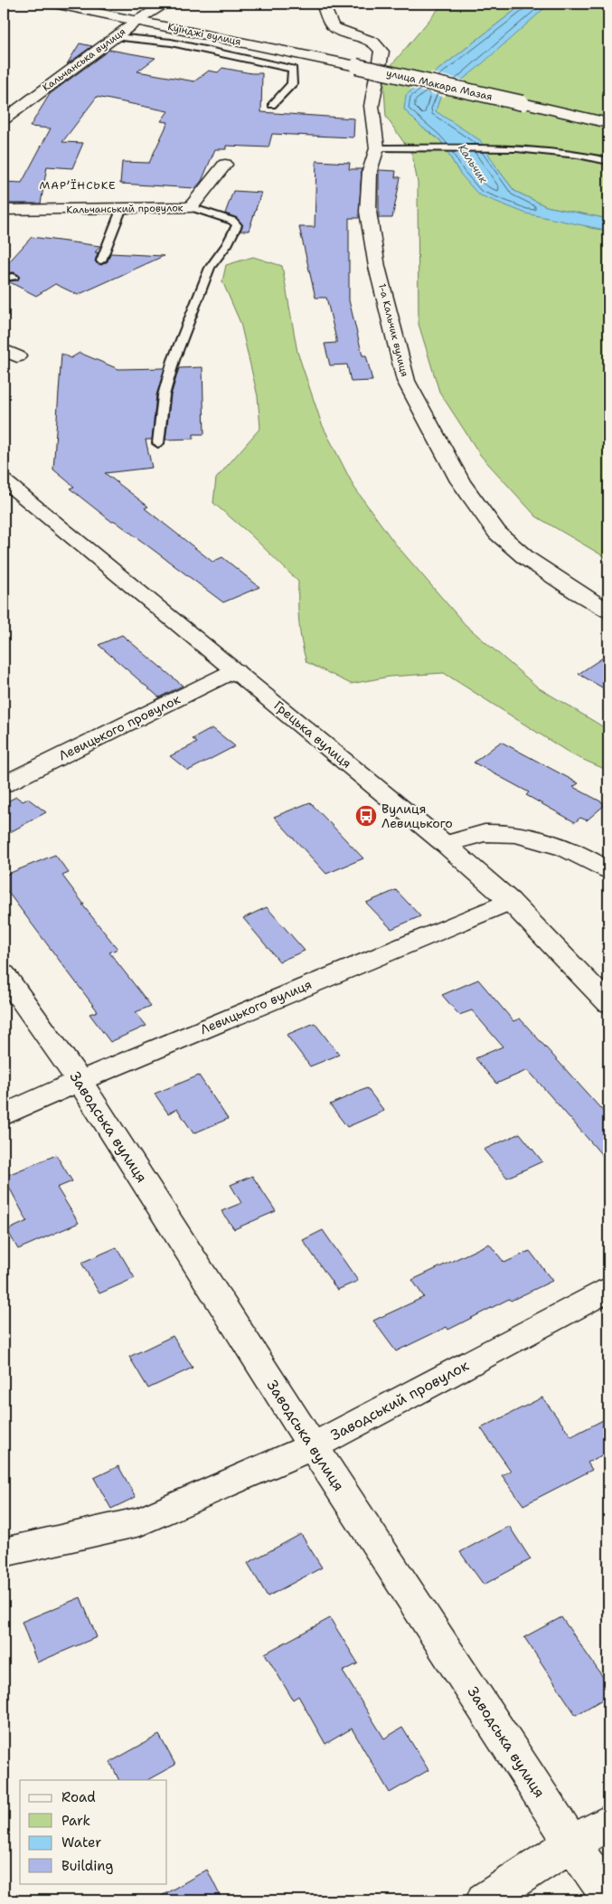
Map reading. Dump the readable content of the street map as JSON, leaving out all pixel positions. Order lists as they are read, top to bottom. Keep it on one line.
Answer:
{"streets":{"street":["Куїнджі вулиця","Кальчанська вулиця","улица Макара Мазая","Кальчанський провулок","1-а Кальчик вулиця","Левицького провулок","Грецька вулиця","Левицького вулиця","Заводська вулиця","Заводський провулок"]},"crossings":[["Куїнджі вулиця","Кальчанська вулиця"],["Куїнджі вулиця","улица Макара Мазая"],["Левицького провулок","Грецька вулиця"],["Грецька вулиця","Левицького вулиця"],["Левицького вулиця","Заводська вулиця"],["Заводська вулиця","Заводський провулок"]],"districts":["МАР’ЇНСЬКЕ"],"water":["Кальчик"],"places":{"bus stop":["Вулиця Левицького"]},"legend":["Road","Park","Water","Building"]}
